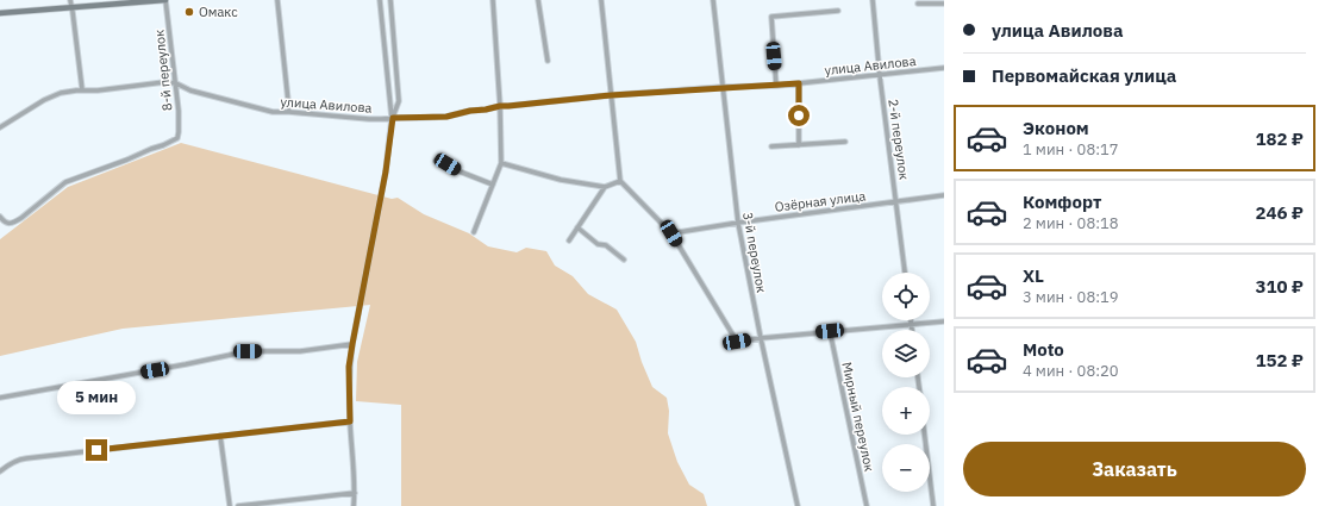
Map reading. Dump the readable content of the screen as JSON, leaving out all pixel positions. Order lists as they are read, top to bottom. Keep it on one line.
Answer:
{"streets":{"street":["улица Авилова","8-й переулок","2-й переулок","Озёрная улица","3-й переулок","Мирный переулок"]},"crossings":[["улица Авилова","8-й переулок"],["улица Авилова","2-й переулок"],["улица Авилова","3-й переулок"],["2-й переулок","Озёрная улица"],["Озёрная улица","3-й переулок"]],"places":["Омакс"],"page":{"banner":["улица Авилова","Первомайская улица"],"list":[{"name":"Эконом","note":"1 мин · 08:17","value":"182 ₽"},{"name":"Комфорт","note":"2 мин · 08:18","value":"246 ₽"},{"name":"XL","note":"3 мин · 08:19","value":"310 ₽"},{"name":"Moto","note":"4 мин · 08:20","value":"152 ₽"}],"map_buttons":["+","−"],"bubble":"5 мин","buttons":"Заказать"}}
